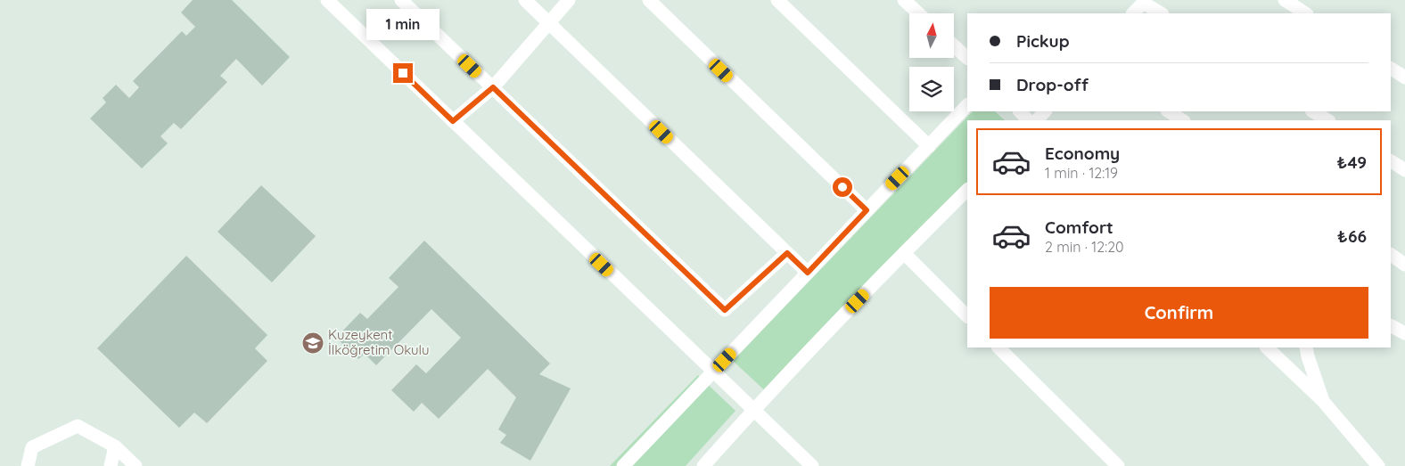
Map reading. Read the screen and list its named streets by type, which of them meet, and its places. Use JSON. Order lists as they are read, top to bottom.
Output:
{
  "places": {
    "school or university": ["Kuzeykent İlköğretim Okulu"]
  },
  "north": "top",
  "page": {
    "bubble": "1 min",
    "banner": ["Pickup", "Drop-off"],
    "list": [
      {
        "name": "Economy",
        "note": "1 min · 12:19",
        "value": "₺49"
      },
      {
        "name": "Comfort",
        "note": "2 min · 12:20",
        "value": "₺66"
      }
    ],
    "buttons": "Confirm"
  }
}
